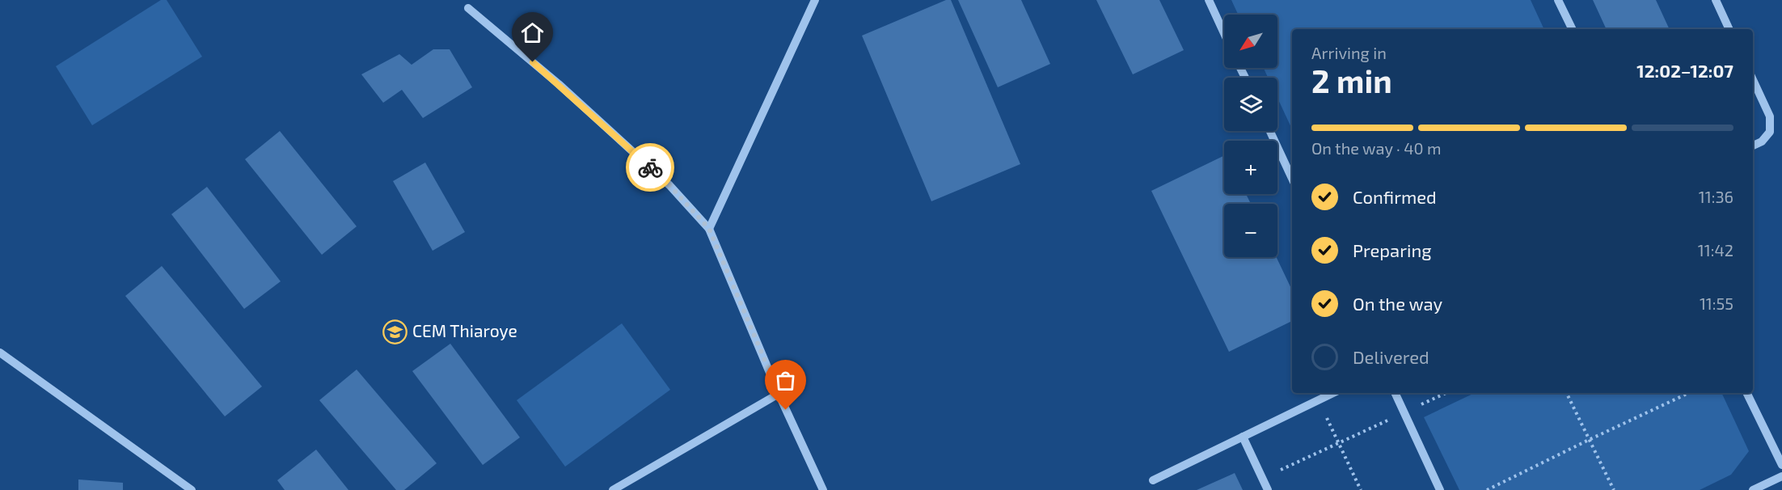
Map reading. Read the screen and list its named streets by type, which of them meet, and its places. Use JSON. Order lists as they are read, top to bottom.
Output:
{
  "places": {
    "school or university": ["CEM Thiaroye"]
  },
  "north": "bottom left",
  "page": {
    "map_buttons": ["+", "−"],
    "heading": ["2 min", "Arriving in", "12:02–12:07"],
    "bar": "On the way · 40 m",
    "list": [
      ["Confirmed", "11:36"],
      ["Preparing", "11:42"],
      ["On the way", "11:55"],
      "Delivered"
    ]
  }
}
